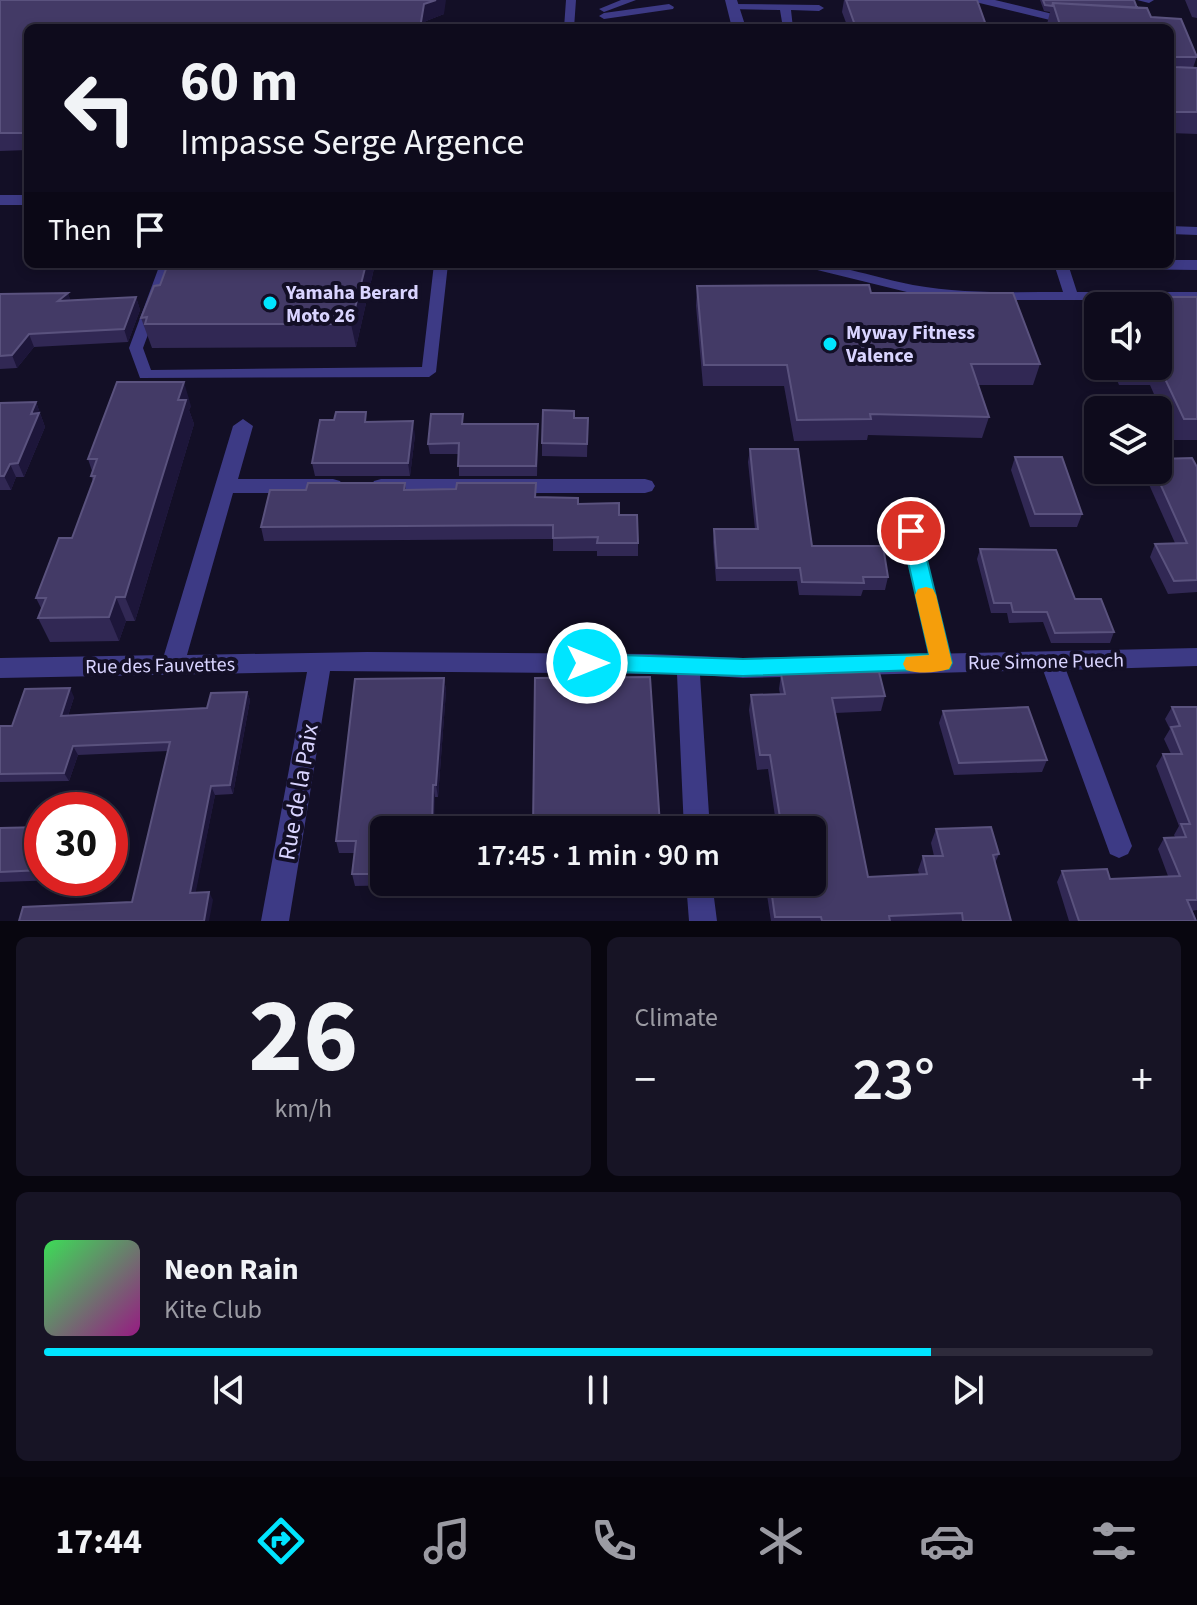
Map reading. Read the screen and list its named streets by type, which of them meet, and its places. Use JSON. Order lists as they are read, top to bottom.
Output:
{
  "streets": {
    "street": ["Rue Simone Puech", "Rue des Fauvettes", "Rue de la Paix"]
  },
  "crossings": [
    ["Rue Simone Puech", "Rue des Fauvettes"],
    ["Rue Simone Puech", "Rue de la Paix"],
    ["Rue des Fauvettes", "Rue de la Paix"]
  ],
  "places": ["Yamaha Berard Moto 26", "Myway Fitness Valence"],
  "page": {
    "turn": ["60 m", "Impasse Serge Argence"],
    "then": "Then",
    "limit": "30",
    "trip": "17:45 · 1 min · 90 m",
    "tile": [
      ["26", "km/h"],
      "Climate"
    ],
    "heat": ["−", "23°", "+"],
    "song": ["Neon Rain", "Kite Club"],
    "tabs": "17:44"
  }
}
